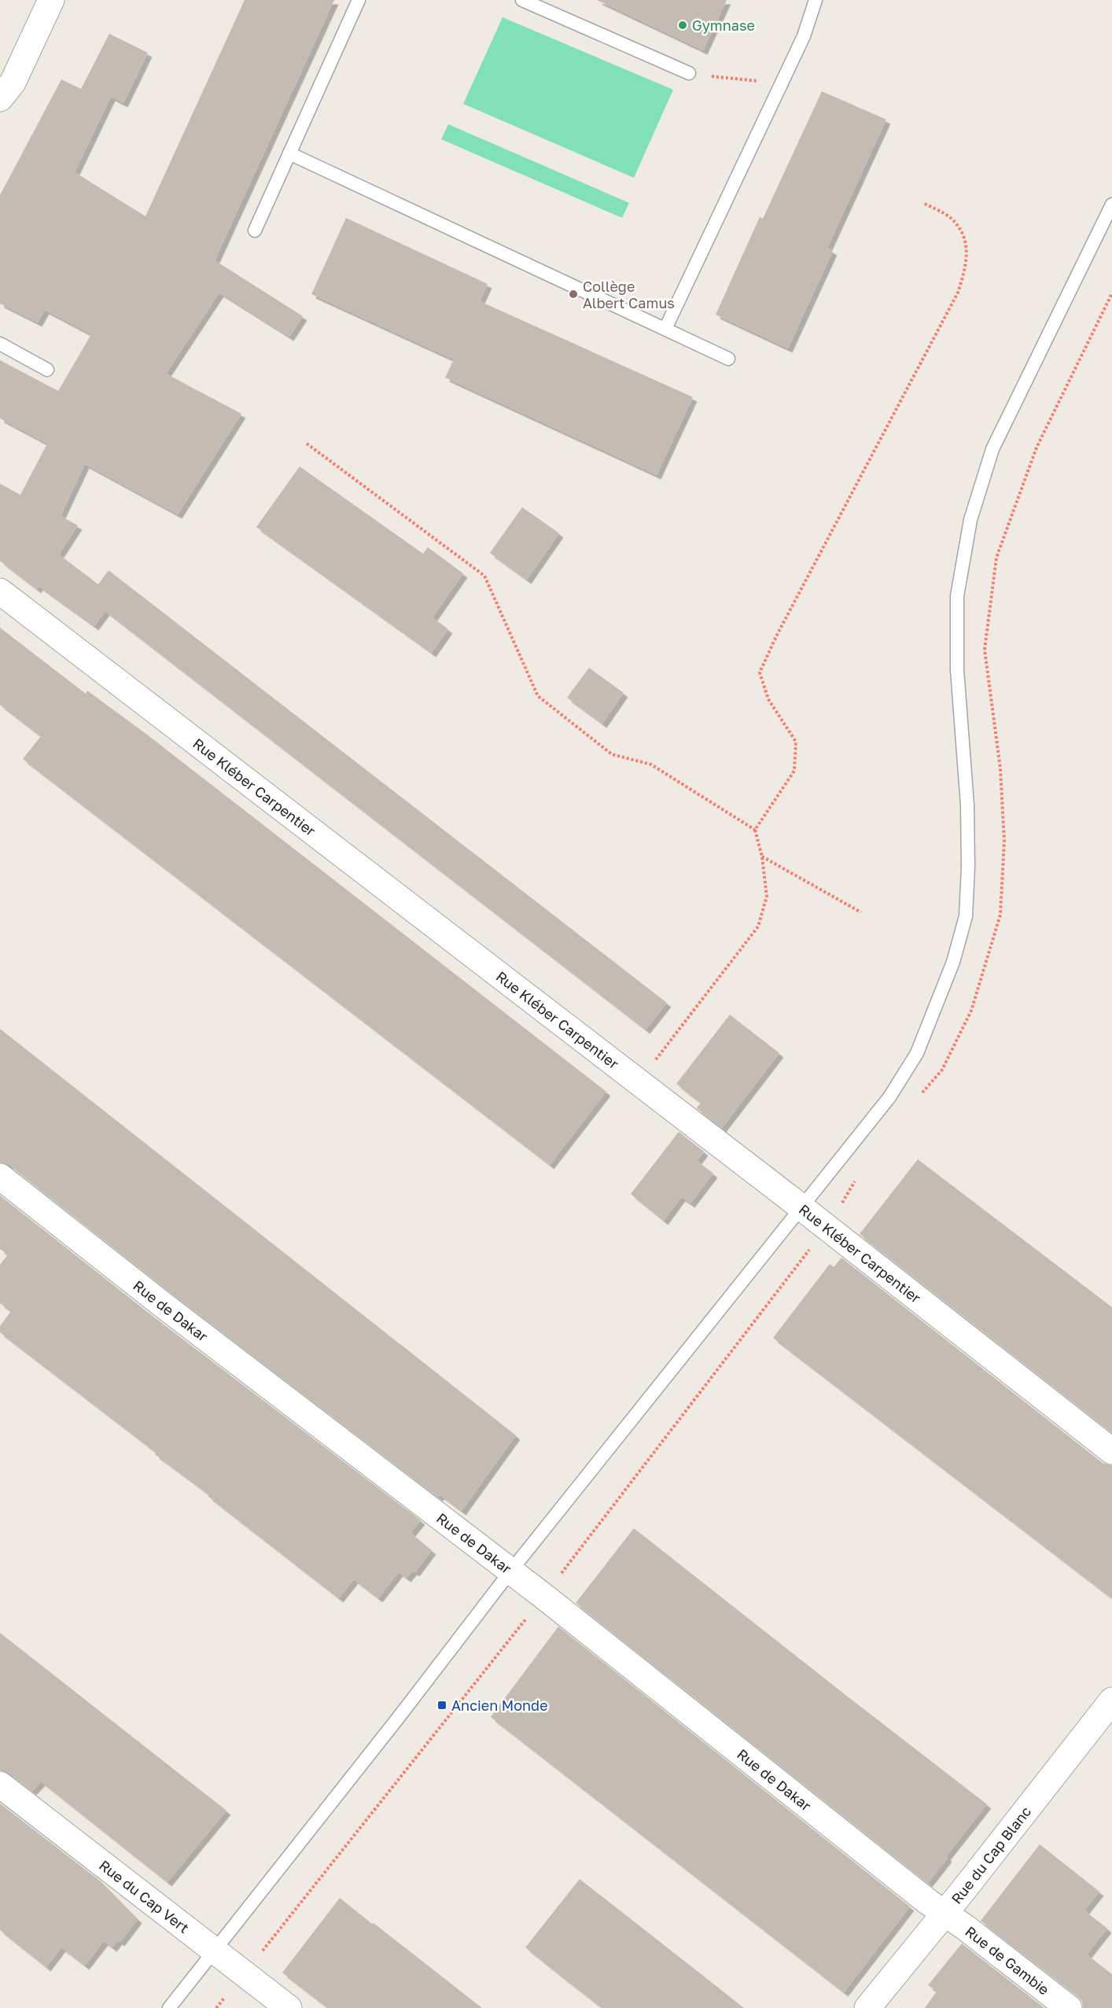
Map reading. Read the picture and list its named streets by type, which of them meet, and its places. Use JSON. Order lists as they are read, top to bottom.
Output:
{
  "streets": {
    "street": [
      "Rue Kléber Carpentier",
      "Rue de Dakar",
      "Rue du Cap Blanc",
      "Rue du Cap Vert",
      "Rue de Gambie"
    ]
  },
  "crossings": [
    ["Rue de Dakar", "Rue du Cap Blanc"],
    ["Rue de Dakar", "Rue de Gambie"],
    ["Rue du Cap Blanc", "Rue de Gambie"]
  ],
  "places": {
    "other": ["Gymnase", "Collège Albert Camus"],
    "transit": ["Ancien Monde"]
  }
}
